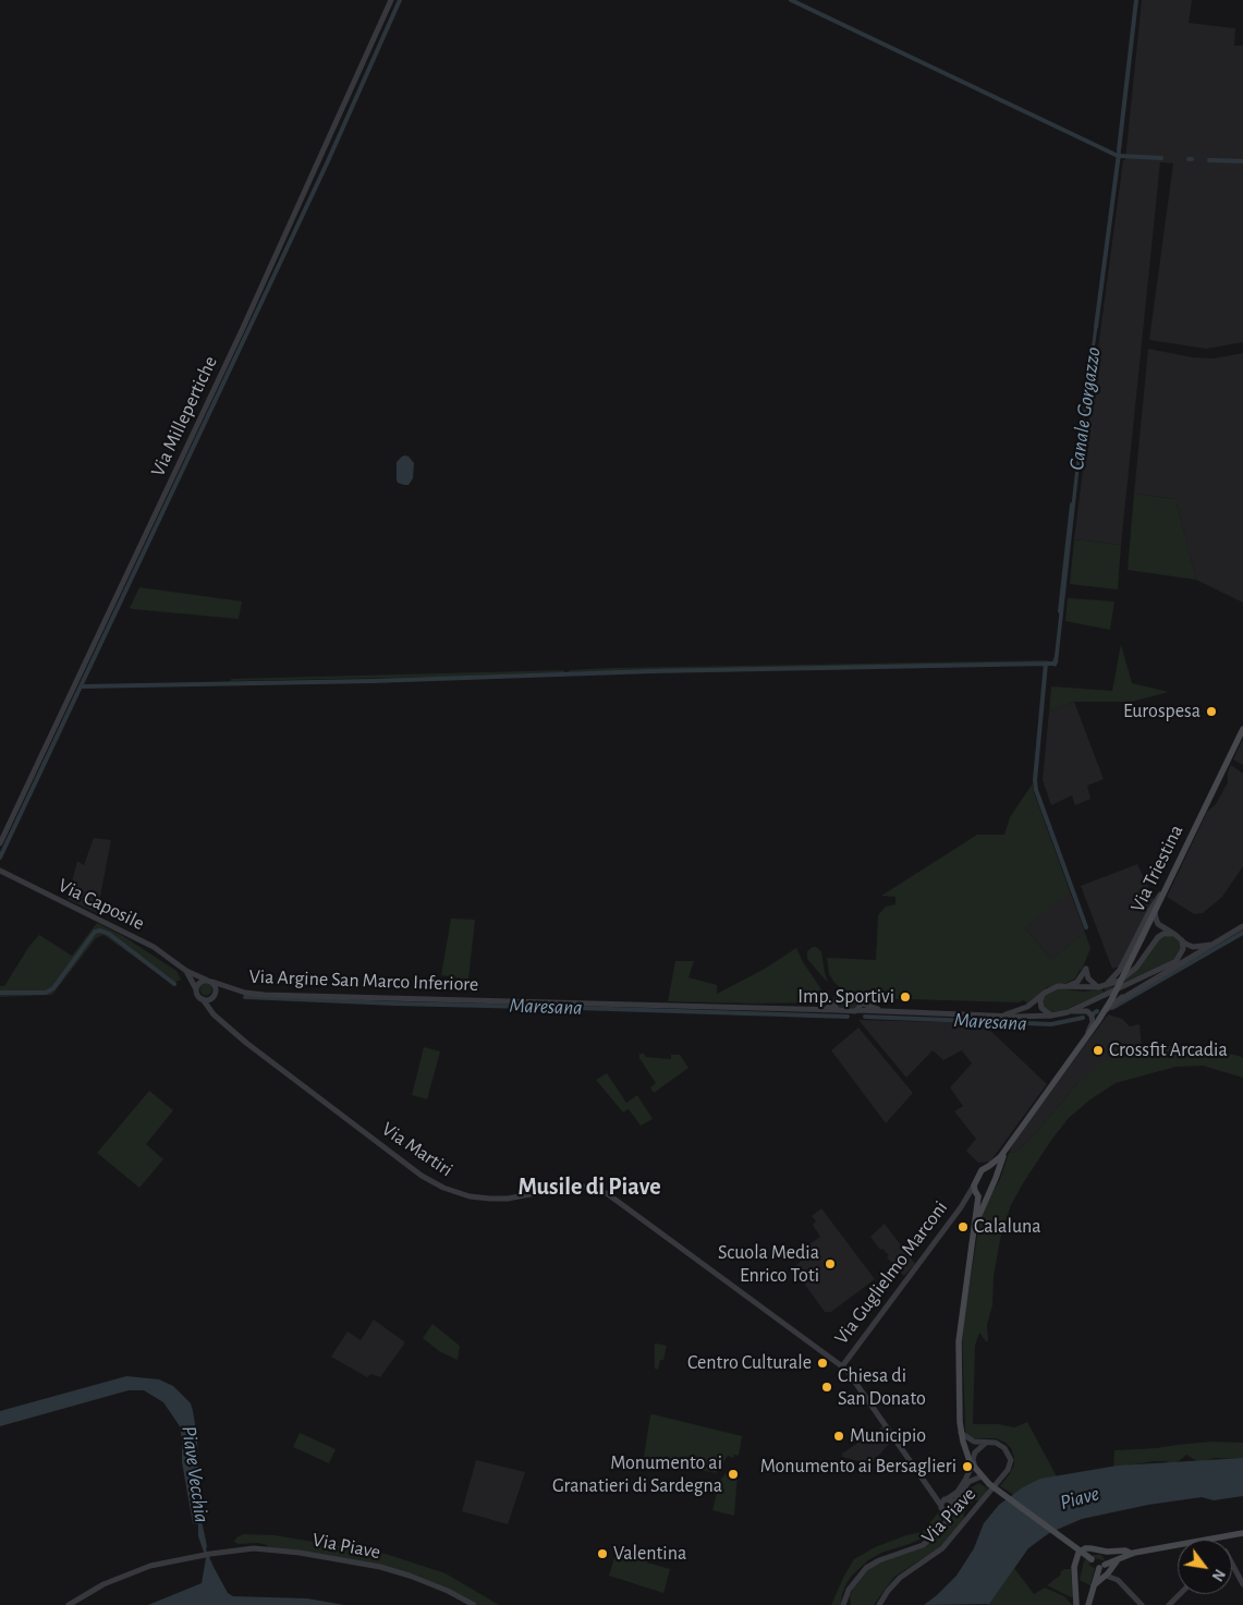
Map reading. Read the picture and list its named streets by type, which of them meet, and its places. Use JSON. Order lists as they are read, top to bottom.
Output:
{
  "streets": {
    "main road": ["Via Triestina"],
    "street": [
      "Via Millepertiche",
      "Via Caposile",
      "Via Argine San Marco Inferiore",
      "Via Martiri",
      "Via Guglielmo Marconi",
      "Via Piave"
    ]
  },
  "crossings": [
    ["Via Caposile", "Via Argine San Marco Inferiore"],
    ["Via Caposile", "Via Martiri"],
    ["Via Argine San Marco Inferiore", "Via Martiri"],
    ["Via Martiri", "Via Guglielmo Marconi"],
    ["Via Martiri", "Via Piave"]
  ],
  "districts": ["Musile di Piave"],
  "water": [
    "Canale Gorgazzo",
    "Maresana",
    "Piave Vecchia",
    "Piave"
  ],
  "places": [
    "Eurospesa",
    "Imp. Sportivi",
    "Crossfit Arcadia",
    "Calaluna",
    "Scuola Media Enrico Toti",
    "Centro Culturale",
    "Chiesa di San Donato",
    "Municipio",
    "Monumento ai Bersaglieri",
    "Monumento ai Granatieri di Sardegna",
    "Valentina"
  ],
  "north": "bottom right"
}
